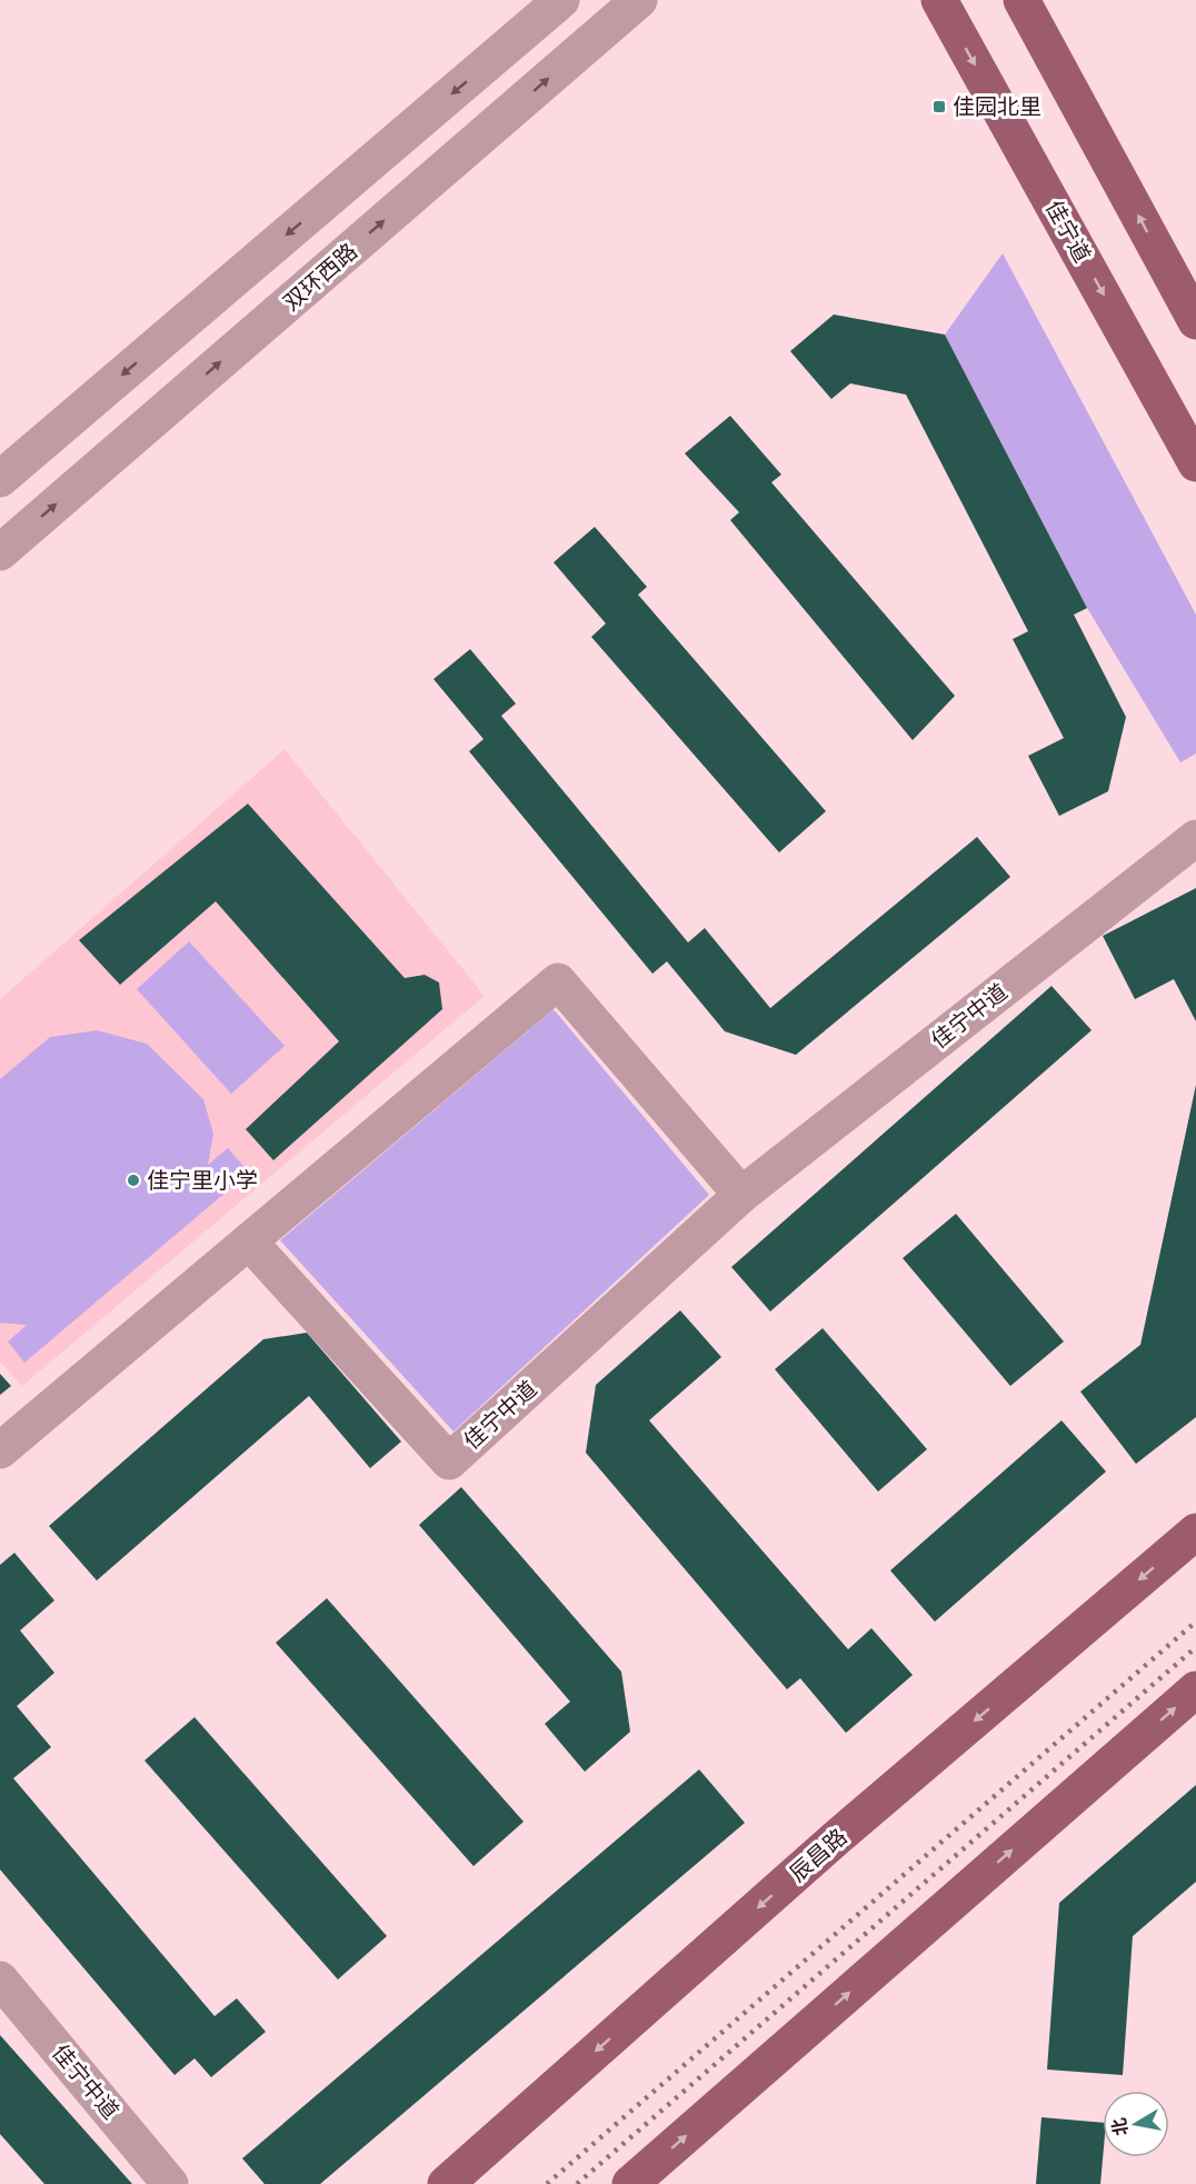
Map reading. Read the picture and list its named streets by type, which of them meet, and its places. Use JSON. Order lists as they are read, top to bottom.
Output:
{
  "streets": {
    "main road": ["佳宁道", "辰昌路"],
    "street": ["双环西路", "佳宁中道"]
  },
  "places": {
    "transit": ["佳园北里"],
    "other": ["佳宁里小学"]
  },
  "north": "left"
}
